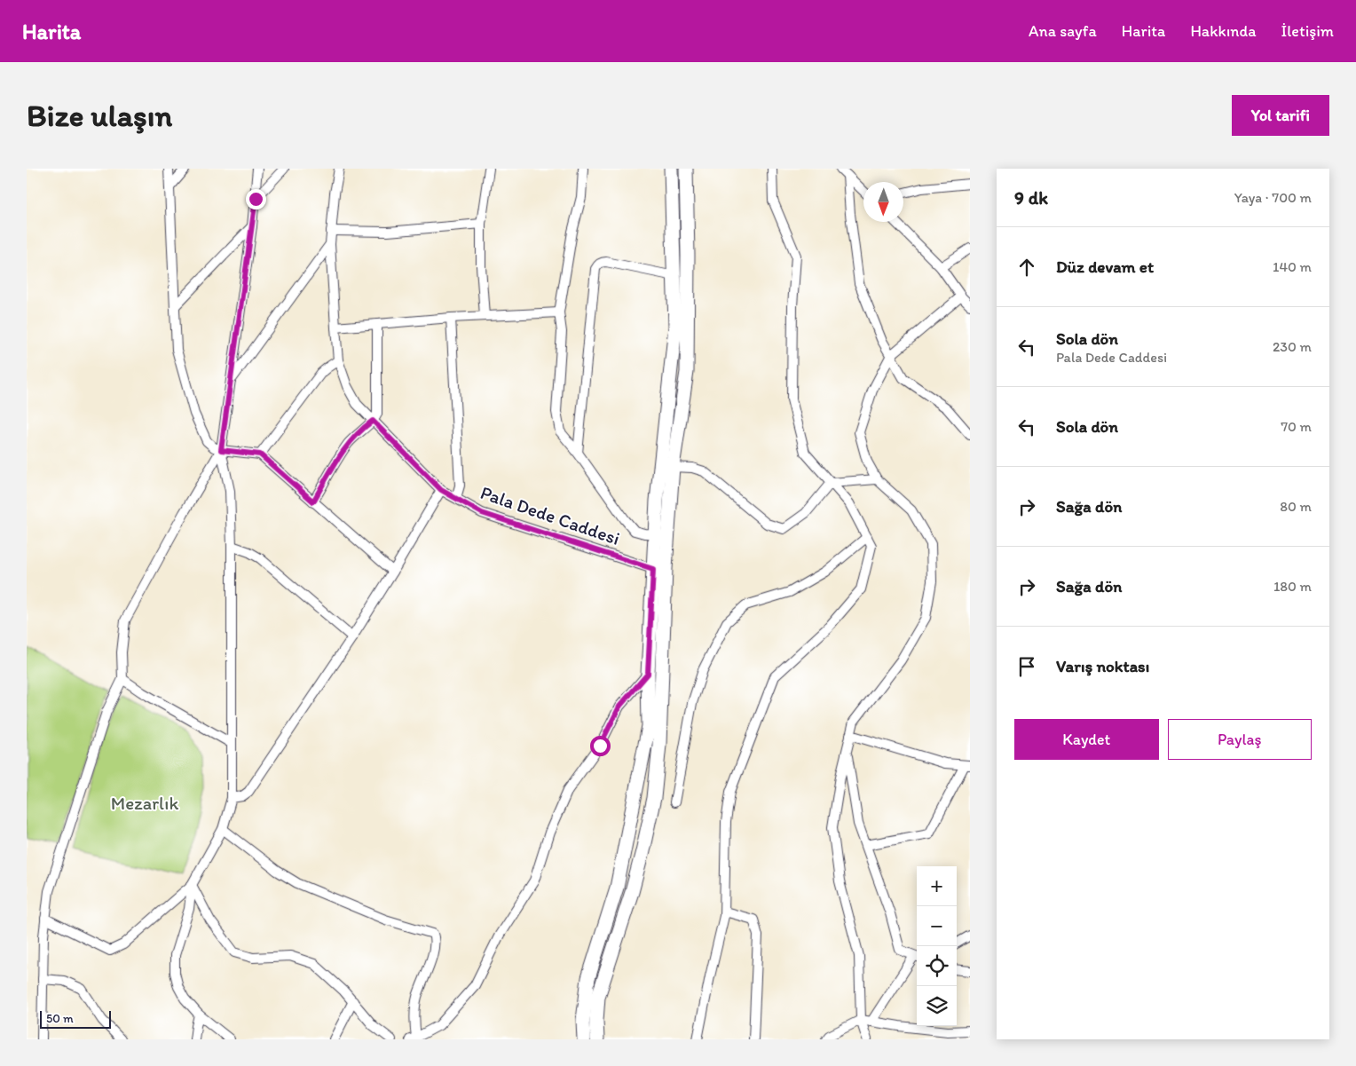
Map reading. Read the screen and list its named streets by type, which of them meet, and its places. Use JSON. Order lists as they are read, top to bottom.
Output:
{
  "streets": {
    "street": ["Pala Dede Caddesi"]
  },
  "parks": ["Mezarlık"],
  "scale_bar": "50 m",
  "north": "bottom",
  "page": {
    "header": "Harita",
    "nav": [
      "Ana sayfa",
      "Harita",
      "Hakkında",
      "İletişim"
    ],
    "buttons": [
      "Yol tarifi",
      ["Kaydet", "Paylaş"]
    ],
    "title": "Bize ulaşın",
    "heading": ["9 dk", "Yaya · 700 m"],
    "list": [
      ["Düz devam et", "140 m"],
      ["Sola dön", "Pala Dede Caddesi", "230 m"],
      ["Sola dön", "70 m"],
      ["Sağa dön", "80 m"],
      ["Sağa dön", "180 m"],
      "Varış noktası"
    ],
    "map_buttons": ["+", "−"],
    "scale": "50 m"
  }
}
